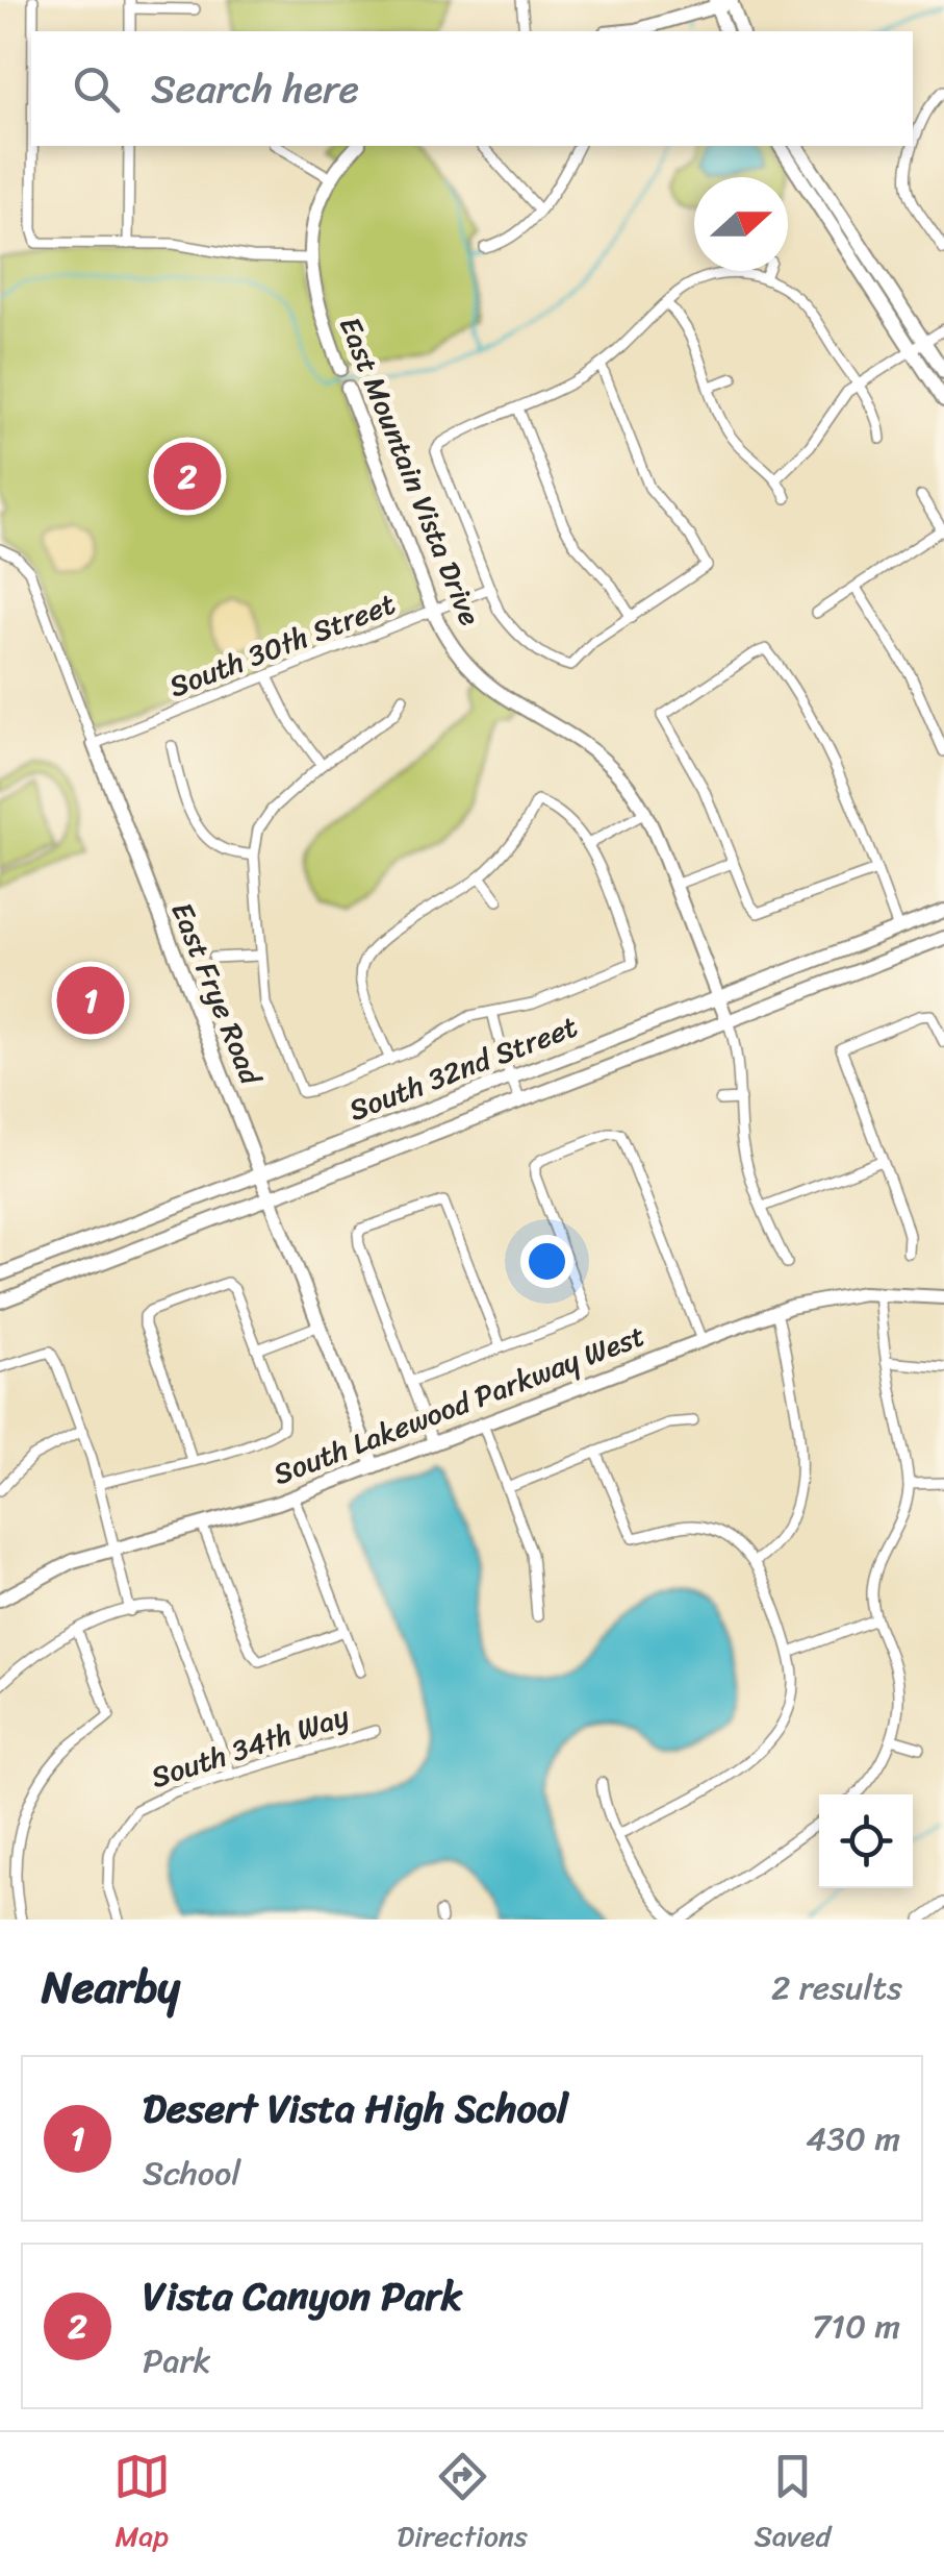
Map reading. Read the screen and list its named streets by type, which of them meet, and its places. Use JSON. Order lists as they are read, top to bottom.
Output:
{
  "streets": {
    "street": [
      "East Mountain Vista Drive",
      "South 30th Street",
      "East Frye Road",
      "South 32nd Street",
      "South Lakewood Parkway West",
      "South 34th Way"
    ]
  },
  "crossings": [
    ["East Mountain Vista Drive", "South 30th Street"],
    ["East Mountain Vista Drive", "South 32nd Street"],
    ["South 30th Street", "East Frye Road"],
    ["East Frye Road", "South 32nd Street"],
    ["East Frye Road", "South Lakewood Parkway West"]
  ],
  "north": "right",
  "page": {
    "search": "Search here",
    "pins": ["2", "1"],
    "heading": ["Nearby", "2 results"],
    "list": [
      {
        "mark": "1",
        "name": "Desert Vista High School",
        "note": "School",
        "value": "430 m"
      },
      {
        "mark": "2",
        "name": "Vista Canyon Park",
        "note": "Park",
        "value": "710 m"
      }
    ],
    "nav": ["Map", "Directions", "Saved"]
  }
}
